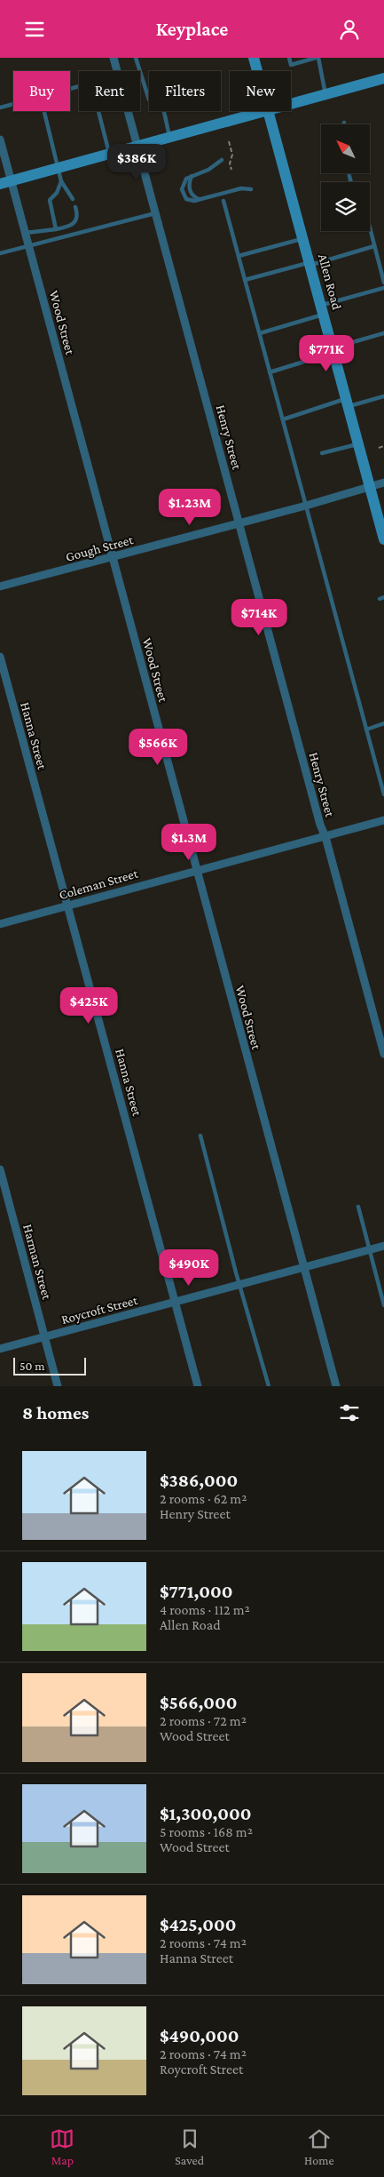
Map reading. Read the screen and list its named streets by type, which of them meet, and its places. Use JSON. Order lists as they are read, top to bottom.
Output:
{
  "streets": {
    "main road": ["Allen Road"],
    "street": [
      "Wood Street",
      "Henry Street",
      "Gough Street",
      "Hanna Street",
      "Coleman Street",
      "Harman Street",
      "Roycroft Street"
    ]
  },
  "crossings": [
    ["Allen Road", "Gough Street"],
    ["Wood Street", "Gough Street"],
    ["Wood Street", "Coleman Street"],
    ["Wood Street", "Roycroft Street"],
    ["Henry Street", "Gough Street"],
    ["Henry Street", "Coleman Street"],
    ["Hanna Street", "Coleman Street"],
    ["Hanna Street", "Roycroft Street"],
    ["Harman Street", "Roycroft Street"]
  ],
  "scale_bar": "50 m",
  "north": "top left",
  "page": {
    "header": "Keyplace",
    "chip": [
      "Buy",
      "Rent",
      "Filters",
      "New"
    ],
    "price": [
      "$386K",
      "$771K",
      "$1.23M",
      "$714K",
      "$566K",
      "$1.3M",
      "$425K",
      "$490K"
    ],
    "scale": "50 m",
    "heading": "8 homes",
    "list": [
      {
        "name": "$386,000",
        "note": "2 rooms · 62 m² · Henry Street"
      },
      {
        "name": "$771,000",
        "note": "4 rooms · 112 m² · Allen Road"
      },
      {
        "name": "$566,000",
        "note": "2 rooms · 72 m² · Wood Street"
      },
      {
        "name": "$1,300,000",
        "note": "5 rooms · 168 m² · Wood Street"
      },
      {
        "name": "$425,000",
        "note": "2 rooms · 74 m² · Hanna Street"
      },
      {
        "name": "$490,000",
        "note": "2 rooms · 74 m² · Roycroft Street"
      }
    ],
    "tabs": ["Map", "Saved", "Home"]
  }
}
